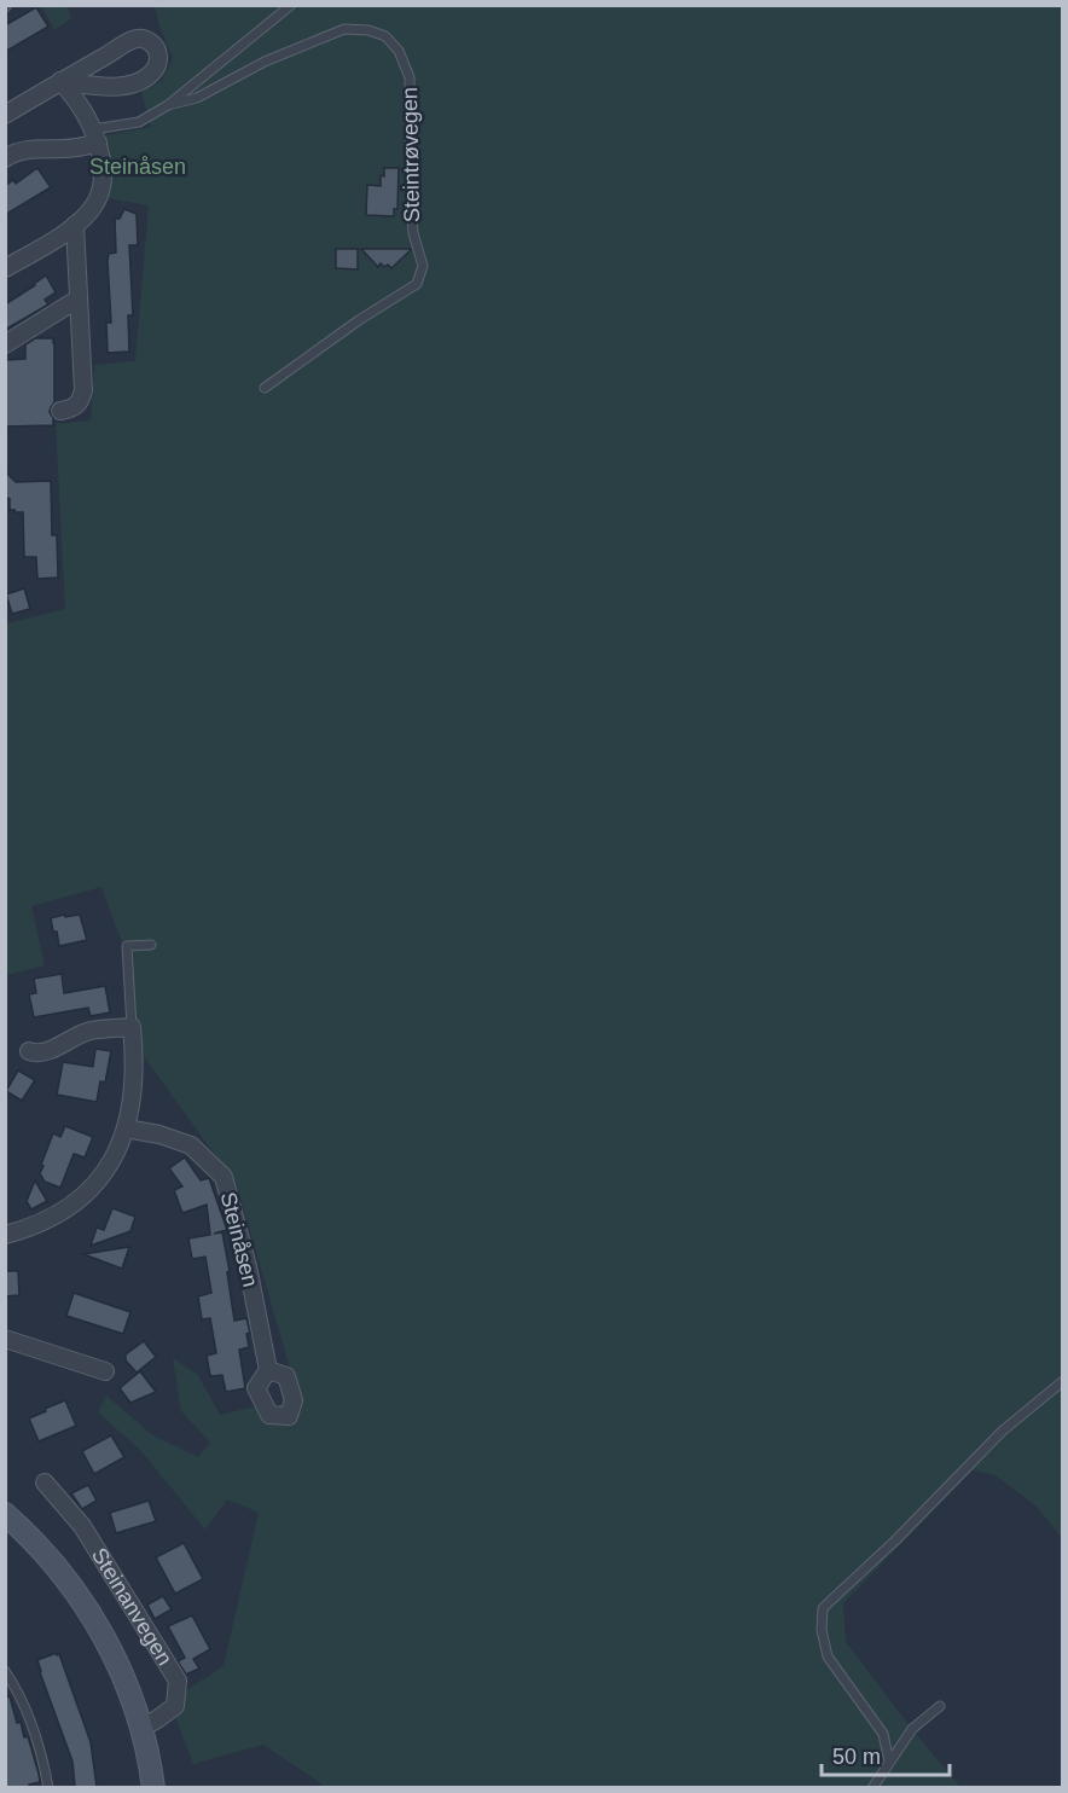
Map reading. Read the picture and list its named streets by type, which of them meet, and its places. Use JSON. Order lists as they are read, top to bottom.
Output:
{
  "streets": {
    "main road": ["Steinanvegen"],
    "street": ["Steinåsen"],
    "lane": ["Steintrøvegen"]
  },
  "parks": ["Steinåsen"],
  "scale_bar": "50 m"
}
